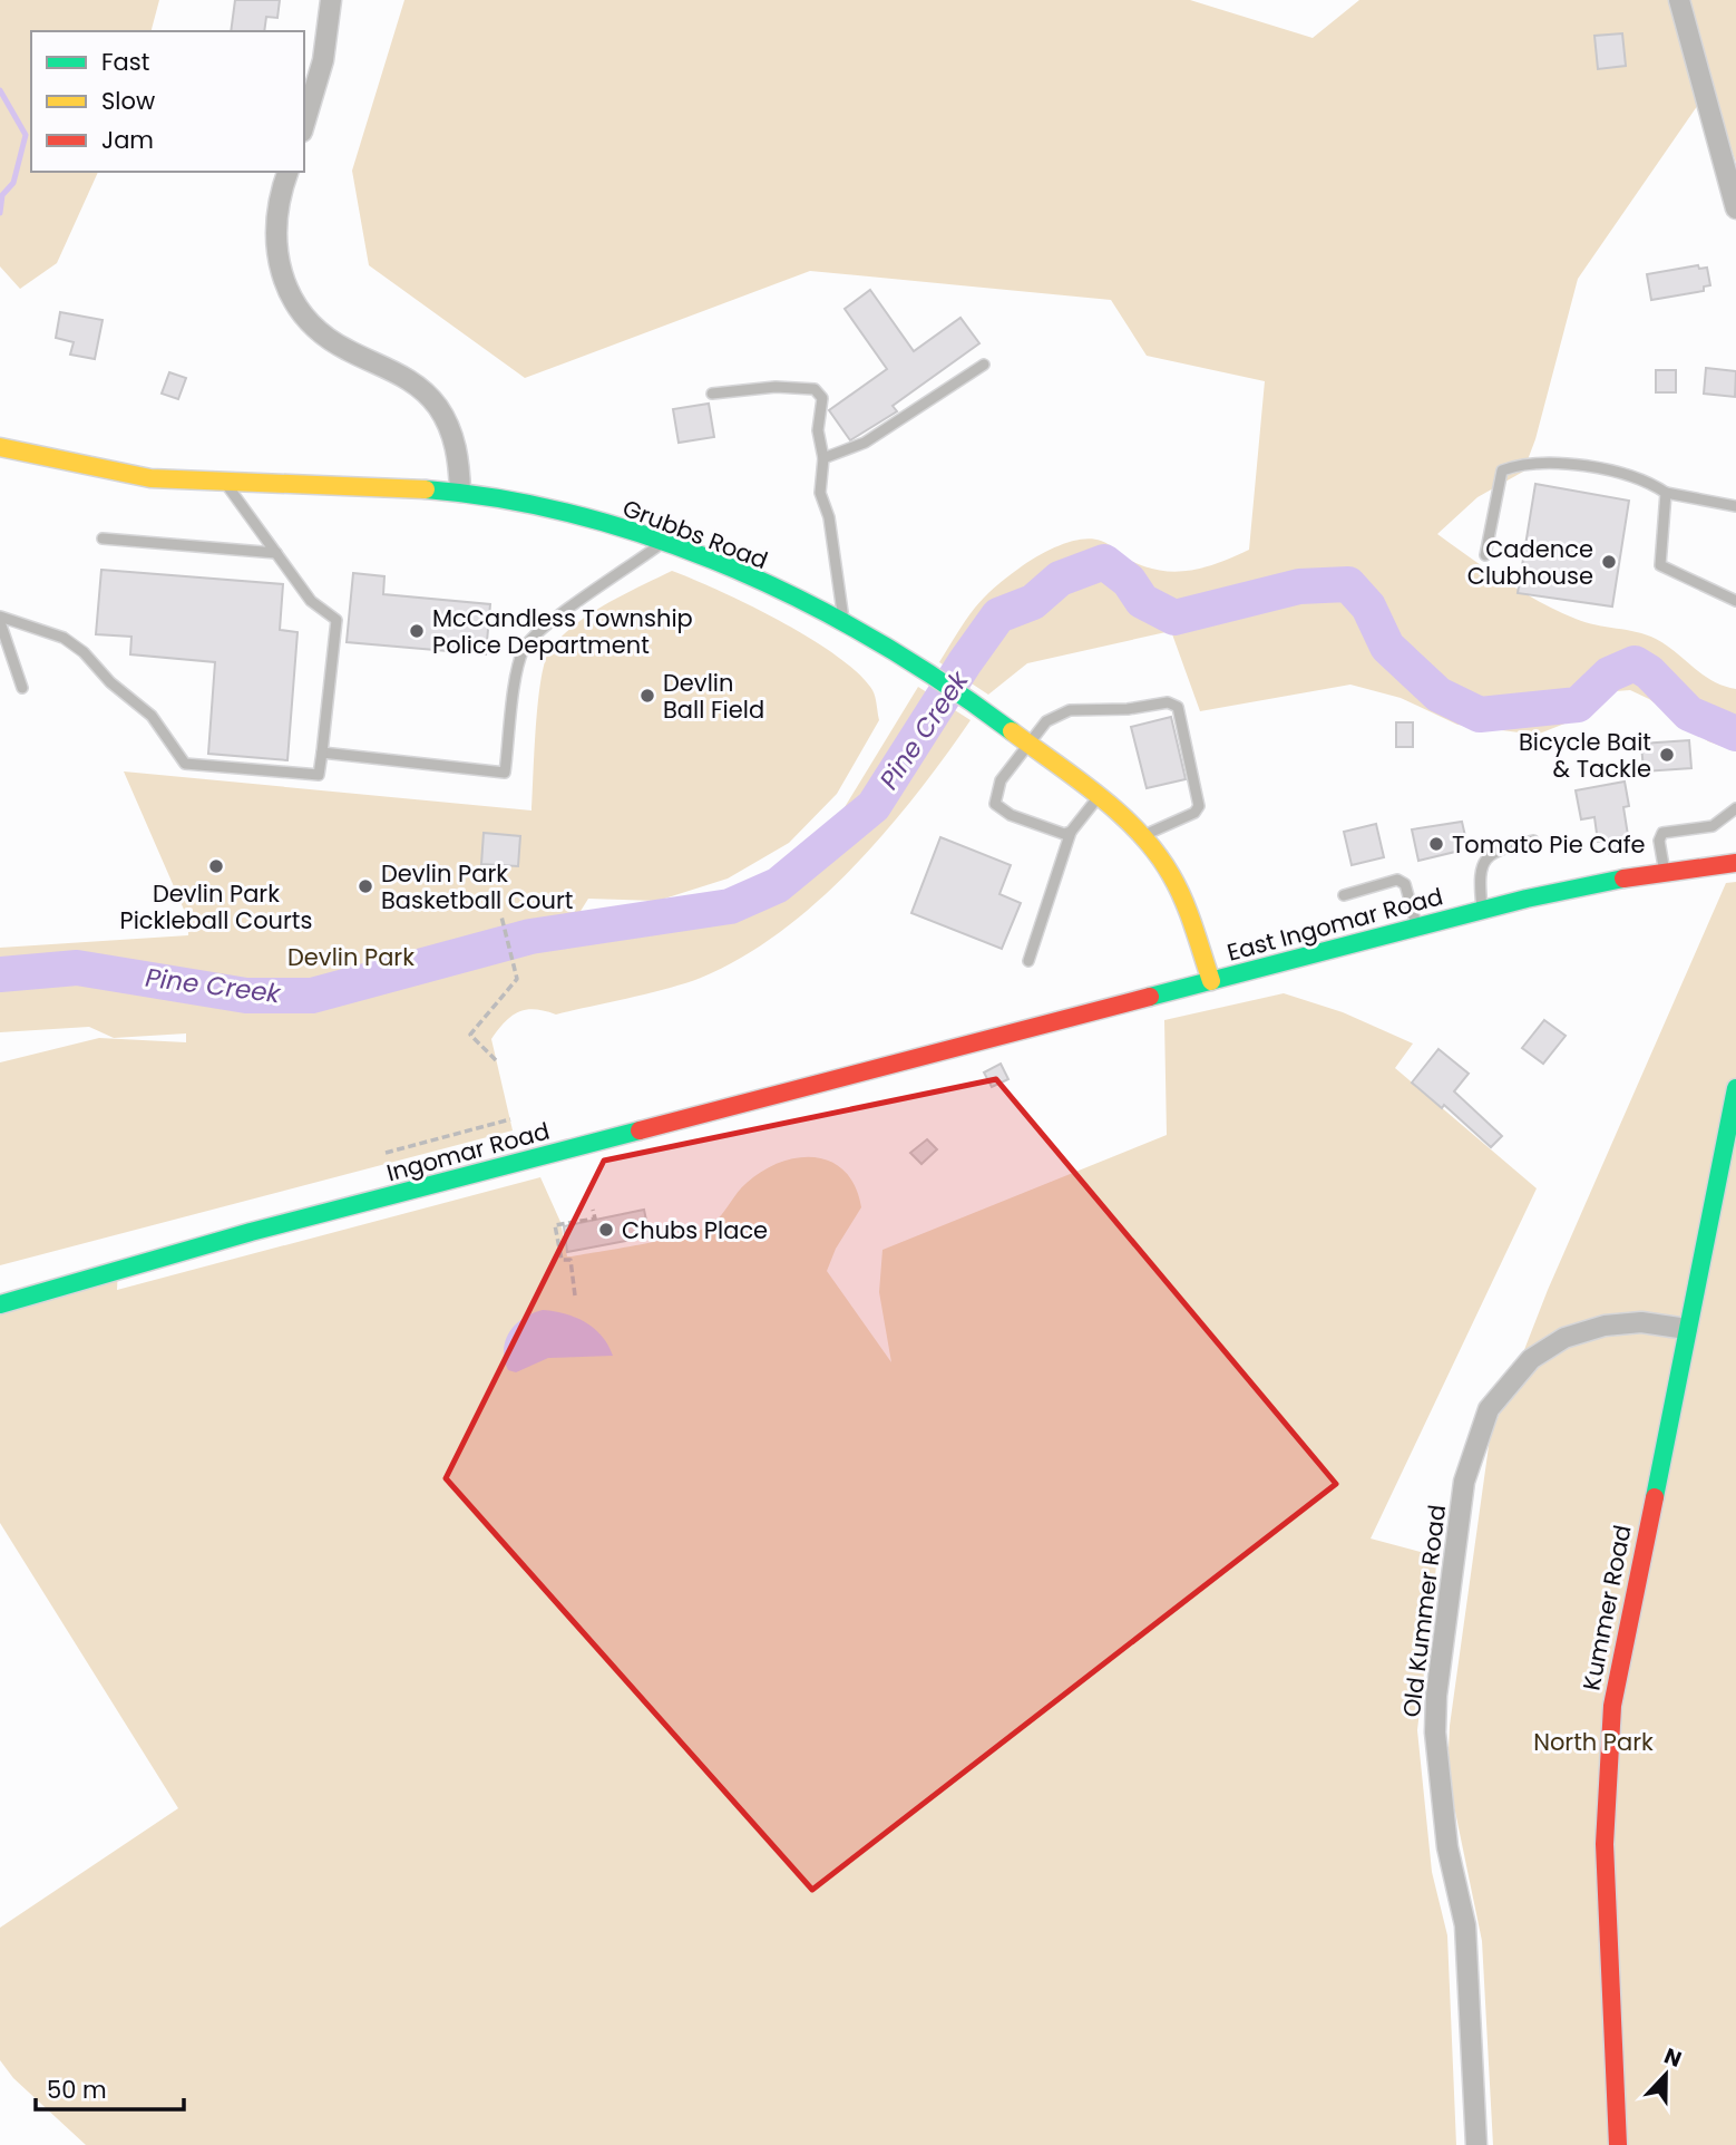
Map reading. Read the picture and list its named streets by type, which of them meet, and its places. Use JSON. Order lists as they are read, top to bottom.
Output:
{
  "streets": {
    "street": [
      "Grubbs Road",
      "East Ingomar Road",
      "Ingomar Road",
      "Kummer Road",
      "Old Kummer Road"
    ]
  },
  "crossings": [
    ["Grubbs Road", "East Ingomar Road"],
    ["East Ingomar Road", "Ingomar Road"],
    ["Kummer Road", "Old Kummer Road"]
  ],
  "water": ["Pine Creek"],
  "parks": ["Devlin Park", "North Park"],
  "places": [
    "Cadence Clubhouse",
    "McCandless Township Police Department",
    "Devlin Ball Field",
    "Bicycle Bait & Tackle",
    "Tomato Pie Cafe",
    "Devlin Park Pickleball Courts",
    "Devlin Park Basketball Court",
    "Chubs Place"
  ],
  "legend": ["Fast", "Slow", "Jam"],
  "scale_bar": "50 m",
  "north": "top"
}
